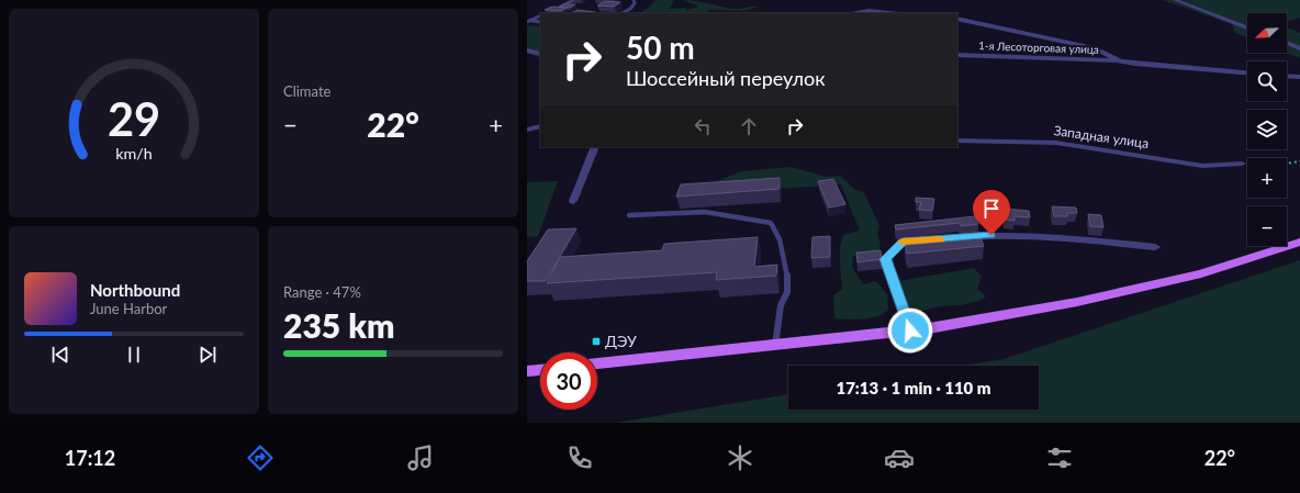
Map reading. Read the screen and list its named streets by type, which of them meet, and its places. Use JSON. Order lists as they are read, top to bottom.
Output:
{
  "streets": {
    "street": ["1-я Лесоторговая улица", "Западная улица"]
  },
  "places": {
    "transit": ["ДЭУ"]
  },
  "north": "bottom left",
  "page": {
    "tile": [
      "Climate",
      ["Range · 47%", "235 km"]
    ],
    "map_buttons": ["+", "−"],
    "turn": ["50 m", "Шоссейный переулок"],
    "heat": ["−", "22°", "+"],
    "song": ["Northbound", "June Harbor"],
    "limit": "30",
    "trip": "17:13 · 1 min · 110 m",
    "tabs": ["17:12", "22°"],
    "gauge": ["29", "km/h"]
  }
}
